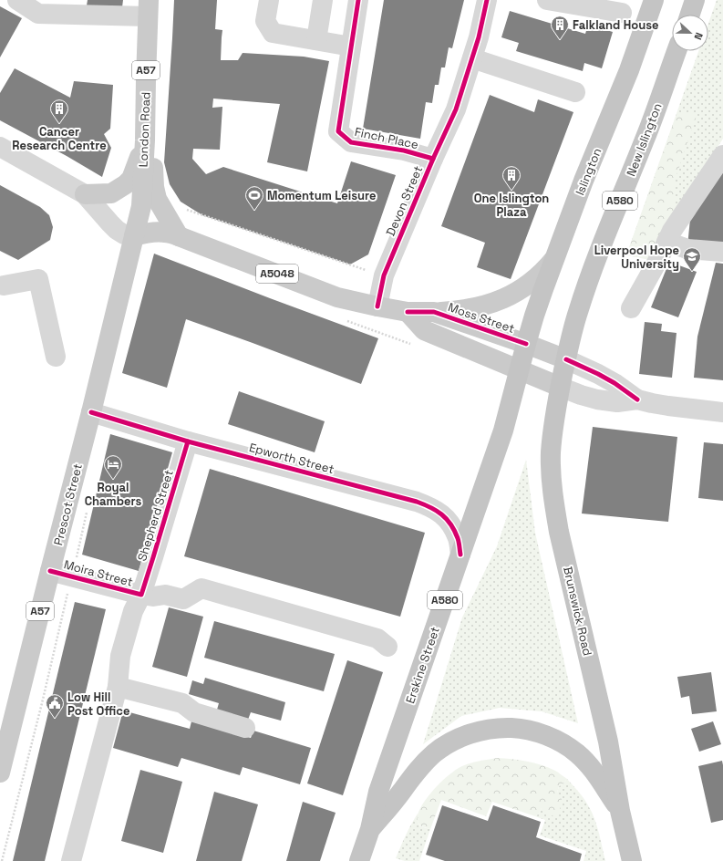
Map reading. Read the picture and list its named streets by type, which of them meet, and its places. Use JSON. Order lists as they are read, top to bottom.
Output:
{
  "streets": {
    "highway": [
      "New Islington",
      "Islington",
      "A580",
      "Brunswick Road",
      "Erskine Street"
    ],
    "main road": [
      "A57",
      "London Road",
      "A5048",
      "Moss Street",
      "Prescot Street"
    ],
    "street": [
      "Finch Place",
      "Devon Street",
      "Epworth Street",
      "Shepherd Street",
      "Moira Street"
    ]
  },
  "crossings": [
    ["London Road", "Moss Street"],
    ["London Road", "Prescot Street"],
    ["Finch Place", "Devon Street"],
    ["New Islington", "Moss Street"],
    ["New Islington", "Brunswick Road"],
    ["Islington", "Moss Street"],
    ["Islington", "Erskine Street"],
    ["Devon Street", "Moss Street"],
    ["A580", "Brunswick Road"],
    ["A580", "Erskine Street"],
    ["Moss Street", "Prescot Street"],
    ["Moss Street", "Brunswick Road"],
    ["Moss Street", "Erskine Street"],
    ["Epworth Street", "Prescot Street"],
    ["Epworth Street", "Shepherd Street"],
    ["Epworth Street", "Erskine Street"],
    ["Prescot Street", "Moira Street"],
    ["Shepherd Street", "Moira Street"]
  ],
  "places": {
    "building": ["Falkland House", "Cancer Research Centre", "One Islington Plaza"],
    "sports": ["Momentum Leisure"],
    "school or university": ["Liverpool Hope University"],
    "hotel": ["Royal Chambers"],
    "public building": ["Low Hill Post Office"]
  },
  "north": "right"
}
